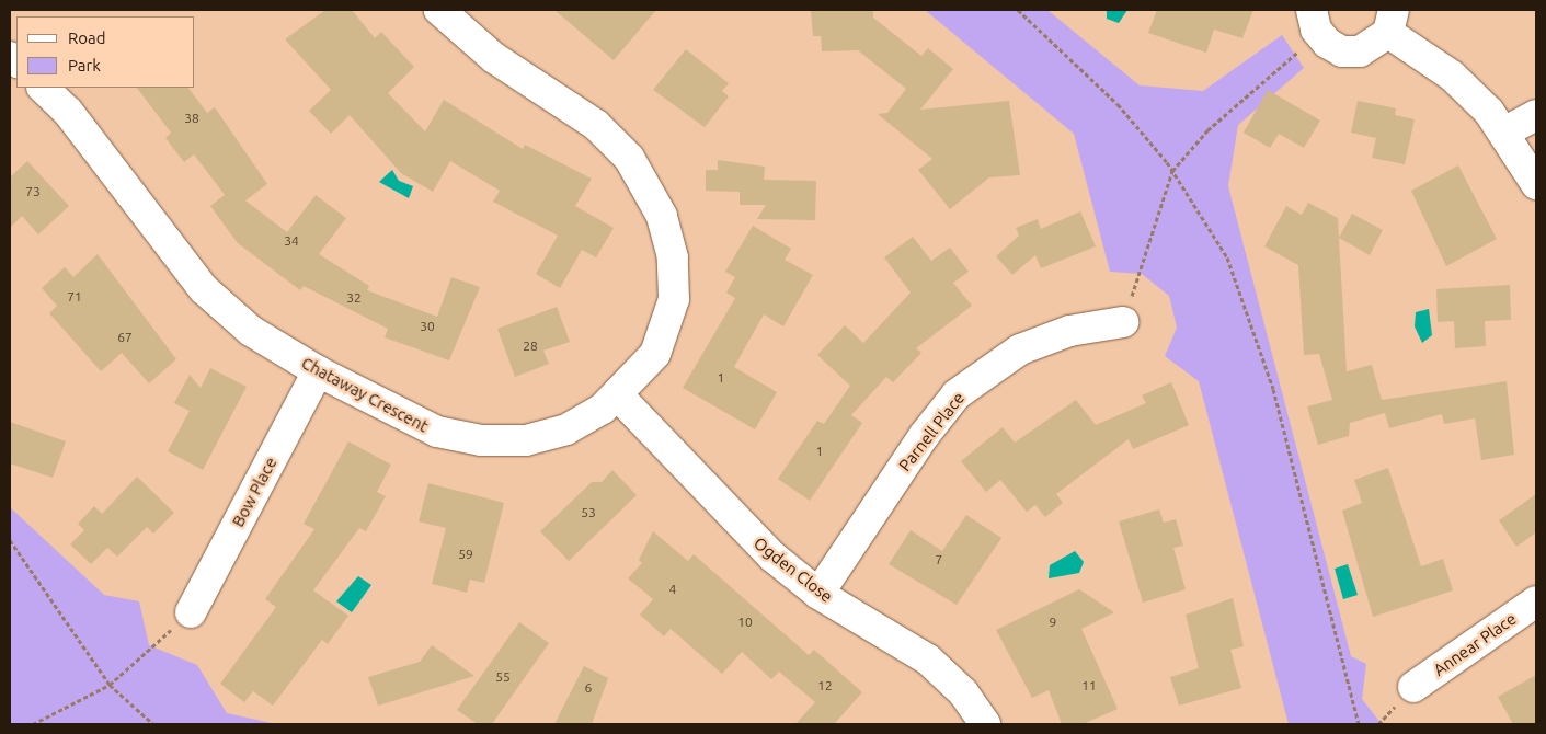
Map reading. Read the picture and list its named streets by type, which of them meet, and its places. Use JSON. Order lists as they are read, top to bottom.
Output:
{
  "streets": {
    "street": [
      "Chataway Crescent",
      "Parnell Place",
      "Bow Place",
      "Ogden Close",
      "Annear Place"
    ]
  },
  "crossings": [
    ["Chataway Crescent", "Bow Place"],
    ["Chataway Crescent", "Ogden Close"],
    ["Parnell Place", "Ogden Close"]
  ],
  "house_numbers": [
    "38",
    "73",
    "34",
    "71",
    "32",
    "30",
    "67",
    "28",
    "1",
    "1",
    "53",
    "59",
    "7",
    "4",
    "10",
    "9",
    "55",
    "12",
    "11",
    "6"
  ],
  "legend": ["Road", "Park"]
}
